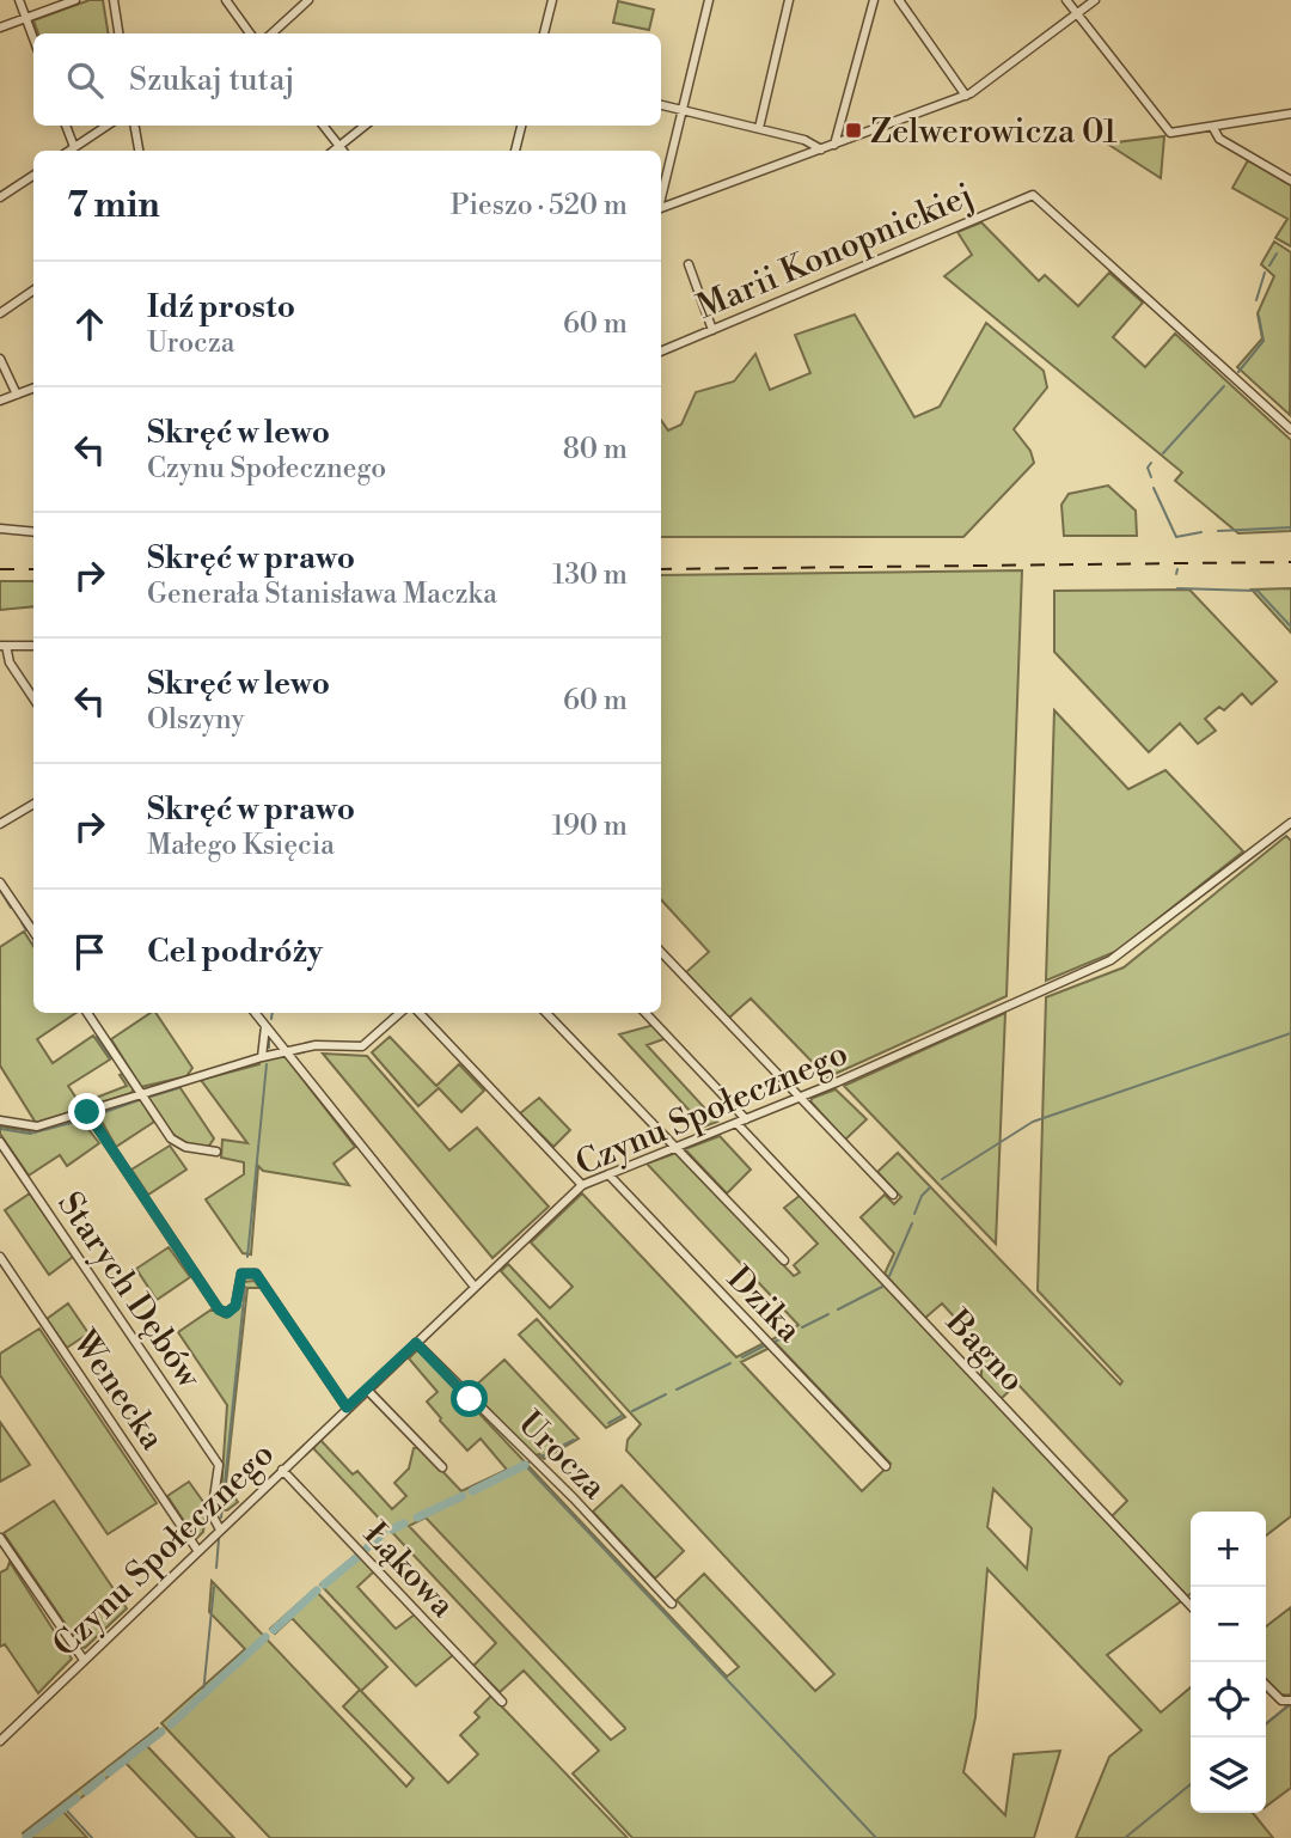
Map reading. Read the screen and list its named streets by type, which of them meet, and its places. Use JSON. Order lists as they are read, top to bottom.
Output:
{
  "streets": {
    "street": [
      "Marii Konopnickiej",
      "Czynu Społecznego",
      "Starych Dębów",
      "Dzika",
      "Bagno",
      "Wenecka",
      "Urocza",
      "Łąkowa"
    ]
  },
  "crossings": [
    ["Czynu Społecznego", "Starych Dębów"],
    ["Czynu Społecznego", "Dzika"],
    ["Czynu Społecznego", "Bagno"],
    ["Czynu Społecznego", "Wenecka"],
    ["Czynu Społecznego", "Urocza"],
    ["Czynu Społecznego", "Łąkowa"]
  ],
  "places": {
    "transit": ["Zelwerowicza 01"]
  },
  "page": {
    "search": "Szukaj tutaj",
    "heading": ["7 min", "Pieszo · 520 m"],
    "list": [
      ["Idź prosto", "Urocza", "60 m"],
      ["Skręć w lewo", "Czynu Społecznego", "80 m"],
      ["Skręć w prawo", "Generała Stanisława Maczka", "130 m"],
      ["Skręć w lewo", "Olszyny", "60 m"],
      ["Skręć w prawo", "Małego Księcia", "190 m"],
      "Cel podróży"
    ],
    "map_buttons": ["+", "−"]
  }
}
